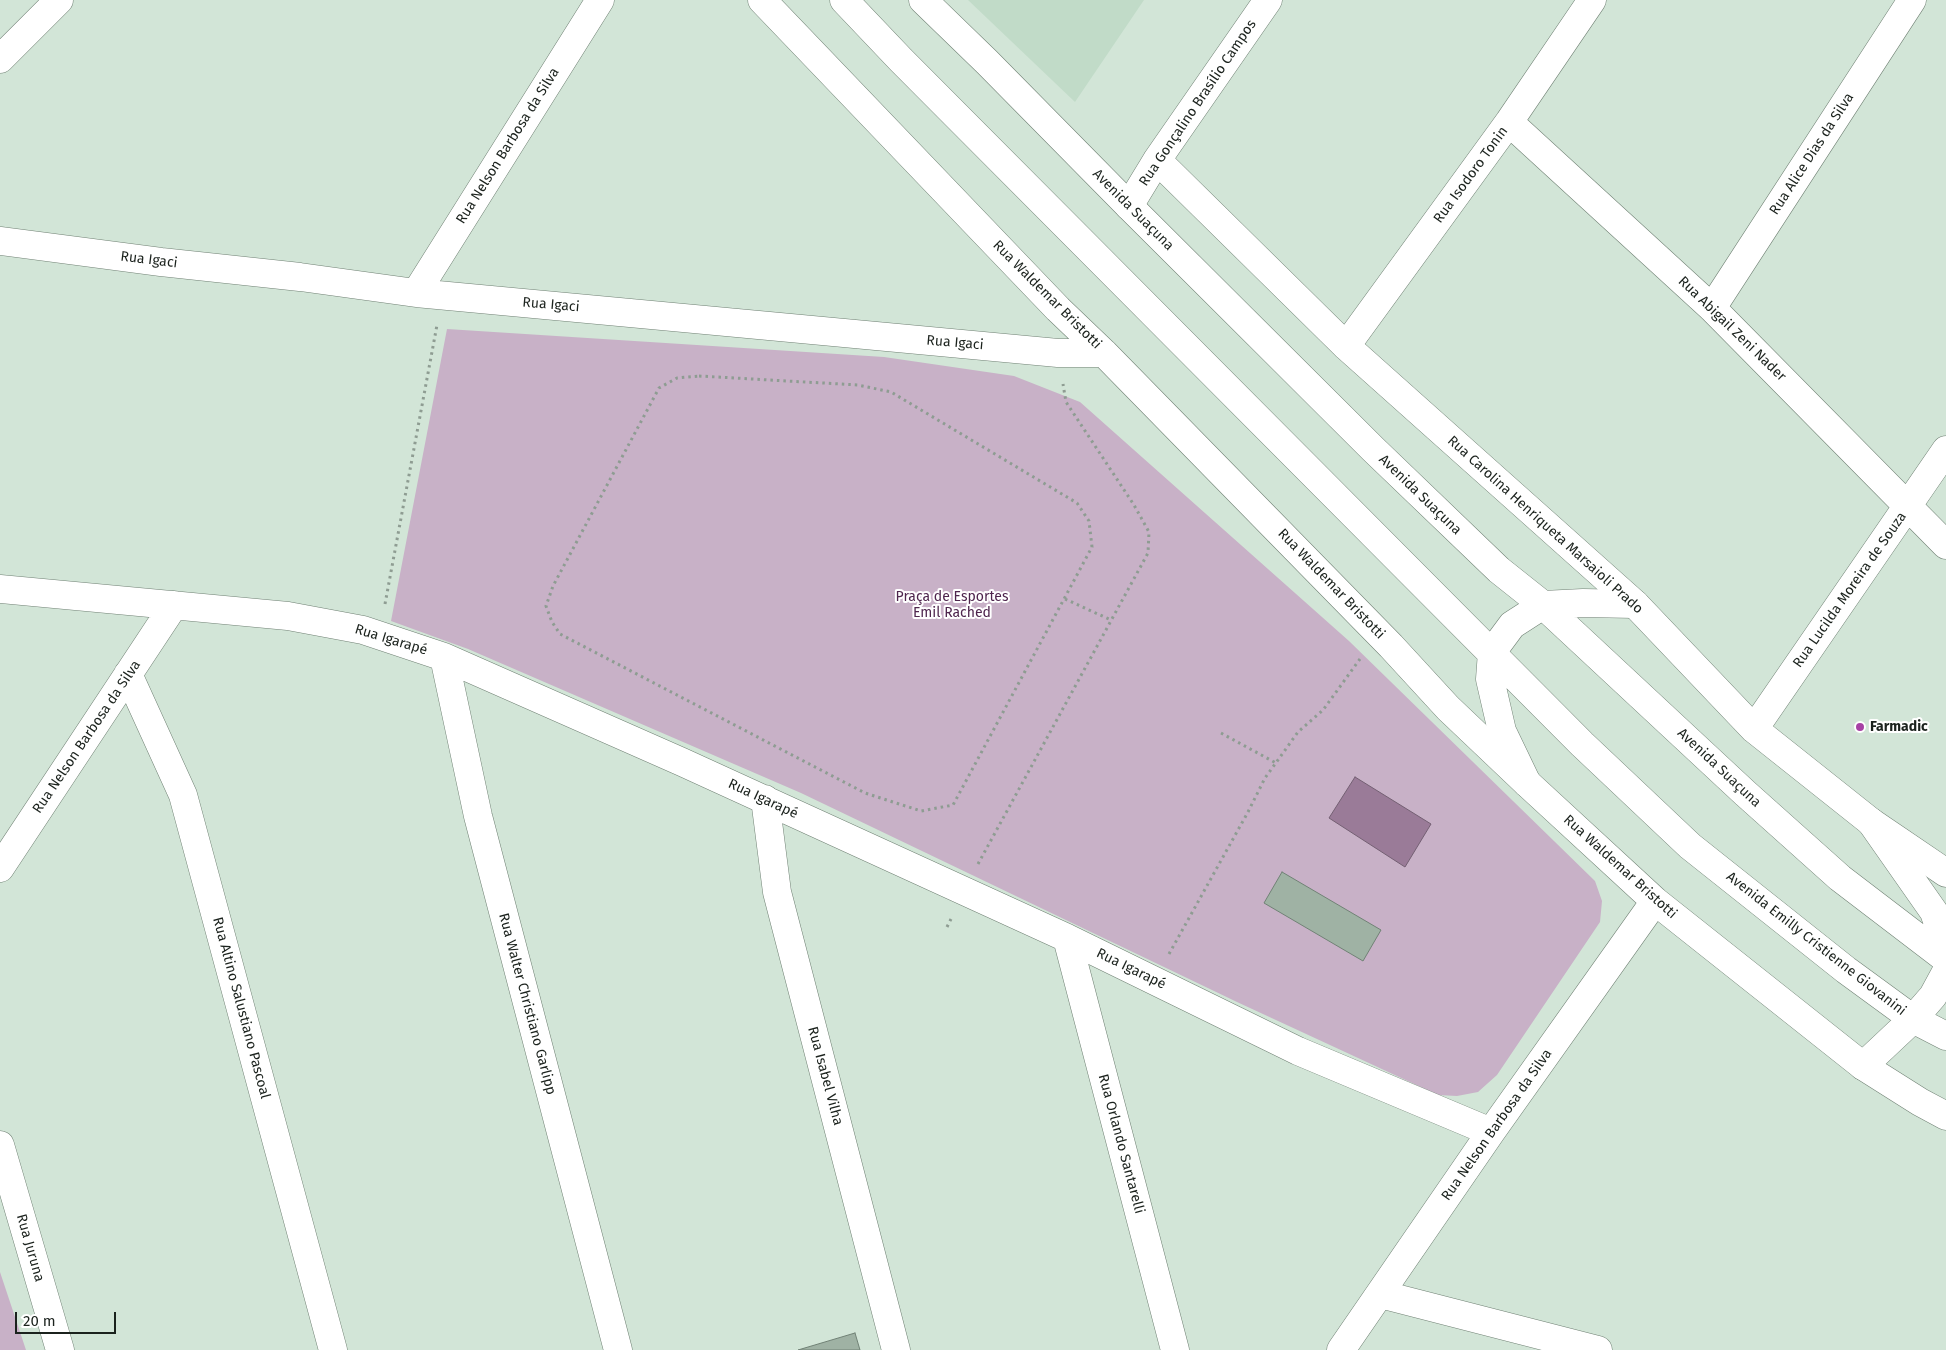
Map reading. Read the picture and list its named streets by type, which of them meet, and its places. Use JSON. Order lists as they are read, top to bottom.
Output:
{
  "streets": {
    "street": [
      "Rua Gonçalino Brasílio Campos",
      "Rua Nelson Barbosa da Silva",
      "Rua Alice Dias da Silva",
      "Rua Isodoro Tonin",
      "Avenida Suaçuna",
      "Rua Igaci",
      "Rua Waldemar Bristotti",
      "Rua Abigail Zeni Nader",
      "Rua Carolina Henriqueta Marsaioli Prado",
      "Rua Lucilda Moreira de Souza",
      "Rua Igarapé",
      "Avenida Emilly Cristienne Giovanini",
      "Rua Walter Christiano Garlipp",
      "Rua Altino Salustiano Pascoal",
      "Rua Isabel Vilha",
      "Rua Orlando Santarelli",
      "Rua Juruna"
    ]
  },
  "crossings": [
    ["Rua Gonçalino Brasílio Campos", "Avenida Suaçuna"],
    ["Rua Gonçalino Brasílio Campos", "Rua Carolina Henriqueta Marsaioli Prado"],
    ["Rua Nelson Barbosa da Silva", "Rua Igaci"],
    ["Rua Nelson Barbosa da Silva", "Rua Waldemar Bristotti"],
    ["Rua Nelson Barbosa da Silva", "Rua Igarapé"],
    ["Rua Nelson Barbosa da Silva", "Rua Altino Salustiano Pascoal"],
    ["Rua Alice Dias da Silva", "Rua Abigail Zeni Nader"],
    ["Rua Isodoro Tonin", "Rua Abigail Zeni Nader"],
    ["Rua Isodoro Tonin", "Rua Carolina Henriqueta Marsaioli Prado"],
    ["Rua Igaci", "Rua Waldemar Bristotti"],
    ["Rua Abigail Zeni Nader", "Rua Lucilda Moreira de Souza"],
    ["Rua Carolina Henriqueta Marsaioli Prado", "Rua Lucilda Moreira de Souza"],
    ["Rua Igarapé", "Rua Walter Christiano Garlipp"],
    ["Rua Igarapé", "Rua Isabel Vilha"],
    ["Rua Igarapé", "Rua Orlando Santarelli"]
  ],
  "parks": ["Praça de Esportes Emil Rached"],
  "places": ["Farmadic"],
  "scale_bar": "20 m"
}
